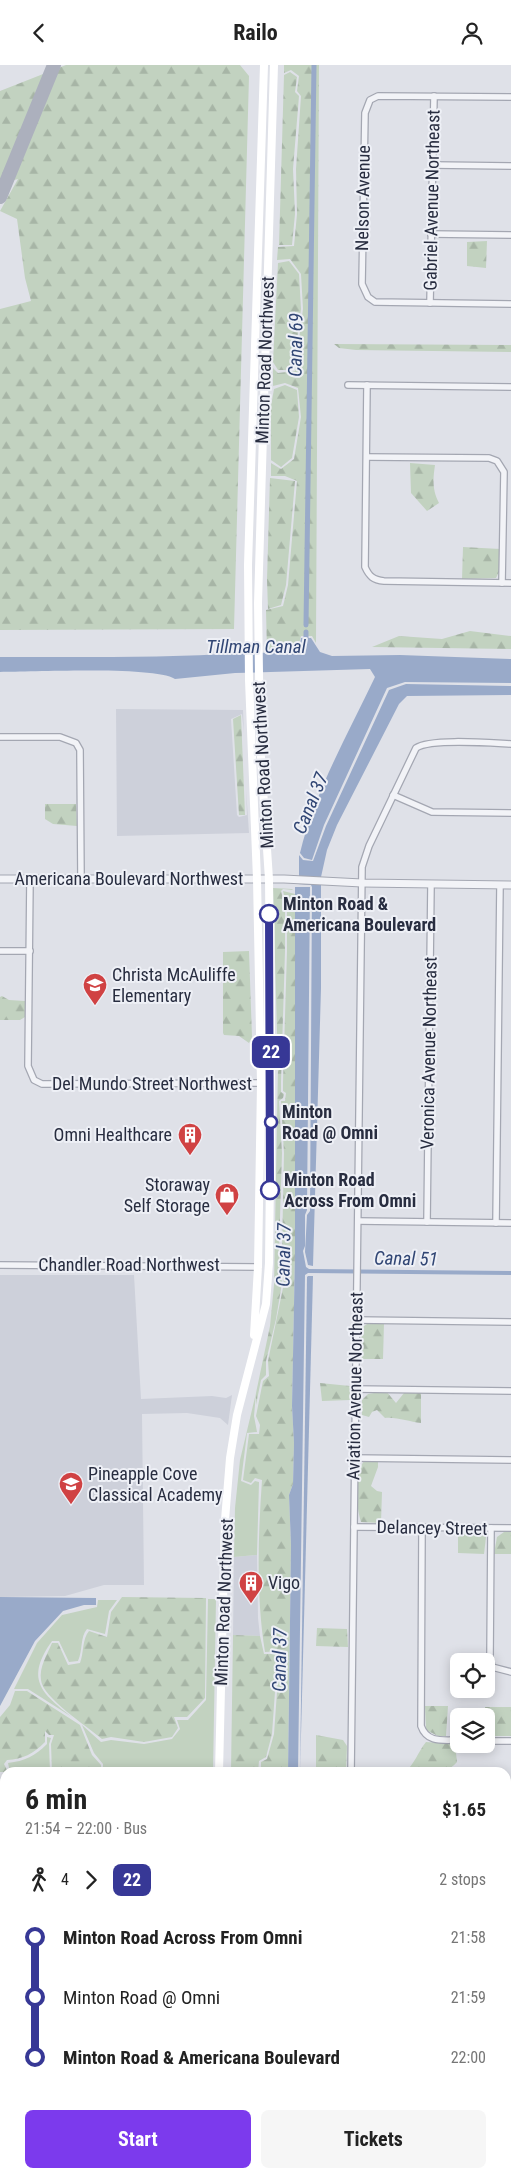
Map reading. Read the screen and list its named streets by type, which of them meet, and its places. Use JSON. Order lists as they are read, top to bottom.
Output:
{
  "streets": {
    "main road": ["Minton Road Northwest"],
    "street": [
      "Nelson Avenue",
      "Gabriel Avenue Northeast",
      "Americana Boulevard Northwest",
      "Veronica Avenue Northeast",
      "Del Mundo Street Northwest",
      "Chandler Road Northwest",
      "Aviation Avenue Northeast",
      "Delancey Street"
    ]
  },
  "crossings": [
    ["Nelson Avenue", "Gabriel Avenue Northeast"],
    ["Minton Road Northwest", "Americana Boulevard Northwest"],
    ["Minton Road Northwest", "Del Mundo Street Northwest"],
    ["Minton Road Northwest", "Chandler Road Northwest"],
    ["Americana Boulevard Northwest", "Veronica Avenue Northeast"],
    ["Americana Boulevard Northwest", "Aviation Avenue Northeast"],
    ["Aviation Avenue Northeast", "Delancey Street"]
  ],
  "water": [
    "Canal 69",
    "Tillman Canal",
    "Canal 37",
    "Canal 51"
  ],
  "places": {
    "other": ["Minton Road & Americana Boulevard", "Minton Road @ Omni", "Minton Road Across From Omni"],
    "school or university": ["Christa McAuliffe Elementary", "Pineapple Cove Classical Academy"],
    "building": ["Omni Healthcare", "Vigo"],
    "shop": ["Storaway Self Storage"]
  },
  "lines": ["bus line 22"],
  "page": {
    "header": "Railo",
    "on_map": "22",
    "heading": ["6 min", "21:54 – 22:00 · Bus", "$1.65"],
    "legs": ["4", "22", "2 stops"],
    "list": [
      {
        "name": "Minton Road Across From Omni",
        "value": "21:58"
      },
      {
        "name": "Minton Road @ Omni",
        "value": "21:59"
      },
      {
        "name": "Minton Road & Americana Boulevard",
        "value": "22:00"
      }
    ],
    "buttons": ["Start", "Tickets"]
  }
}
